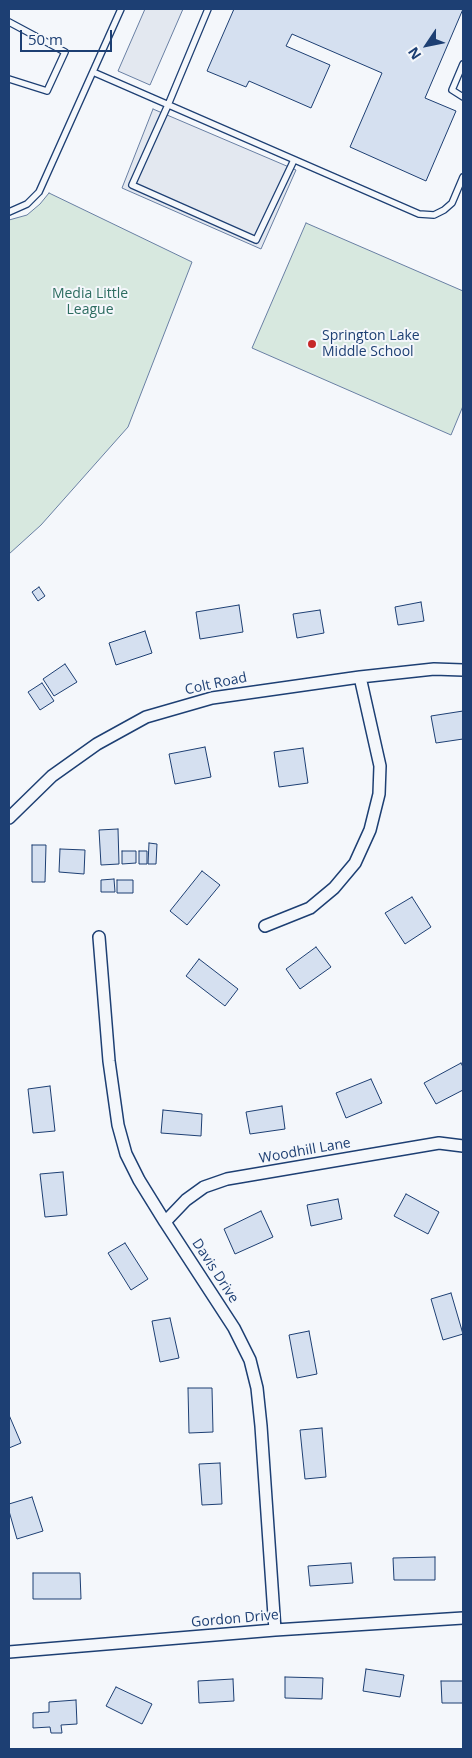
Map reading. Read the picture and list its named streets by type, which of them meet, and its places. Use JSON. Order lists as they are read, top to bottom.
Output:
{
  "streets": {
    "street": [
      "Colt Road",
      "Woodhill Lane",
      "Davis Drive",
      "Gordon Drive"
    ]
  },
  "crossings": [
    ["Woodhill Lane", "Davis Drive"],
    ["Davis Drive", "Gordon Drive"]
  ],
  "parks": ["Media Little League"],
  "places": ["Springton Lake Middle School"],
  "scale_bar": "50 m",
  "north": "bottom left"
}
